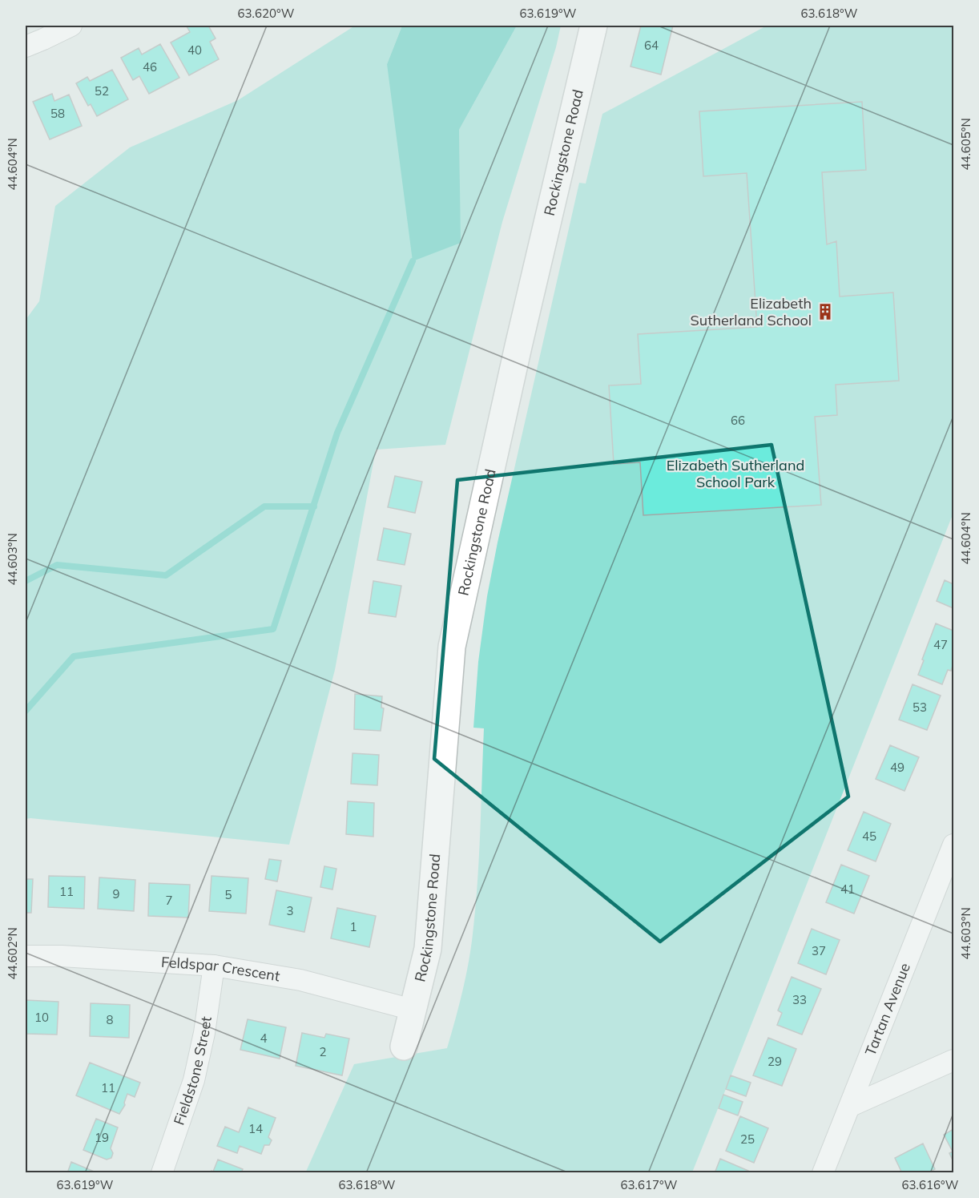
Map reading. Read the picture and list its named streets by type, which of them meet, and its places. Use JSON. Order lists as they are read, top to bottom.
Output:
{
  "streets": {
    "street": [
      "Rockingstone Road",
      "Feldspar Crescent",
      "Tartan Avenue",
      "Fieldstone Street"
    ]
  },
  "crossings": [
    ["Rockingstone Road", "Feldspar Crescent"],
    ["Feldspar Crescent", "Fieldstone Street"]
  ],
  "parks": ["Elizabeth Sutherland School Park"],
  "places": {
    "building": ["Elizabeth Sutherland School"]
  },
  "house_numbers": [
    "64",
    "40",
    "46",
    "52",
    "58",
    "66",
    "47",
    "53",
    "49",
    "45",
    "41",
    "11",
    "9",
    "5",
    "7",
    "3",
    "1",
    "37",
    "33",
    "10",
    "8",
    "4",
    "2",
    "29",
    "11",
    "14",
    "19",
    "25"
  ],
  "coordinates": [
    "63.620°W",
    "63.619°W",
    "63.618°W",
    "44.605°N",
    "44.604°N",
    "44.603°N",
    "44.602°N",
    "63.617°W",
    "63.616°W"
  ]
}
